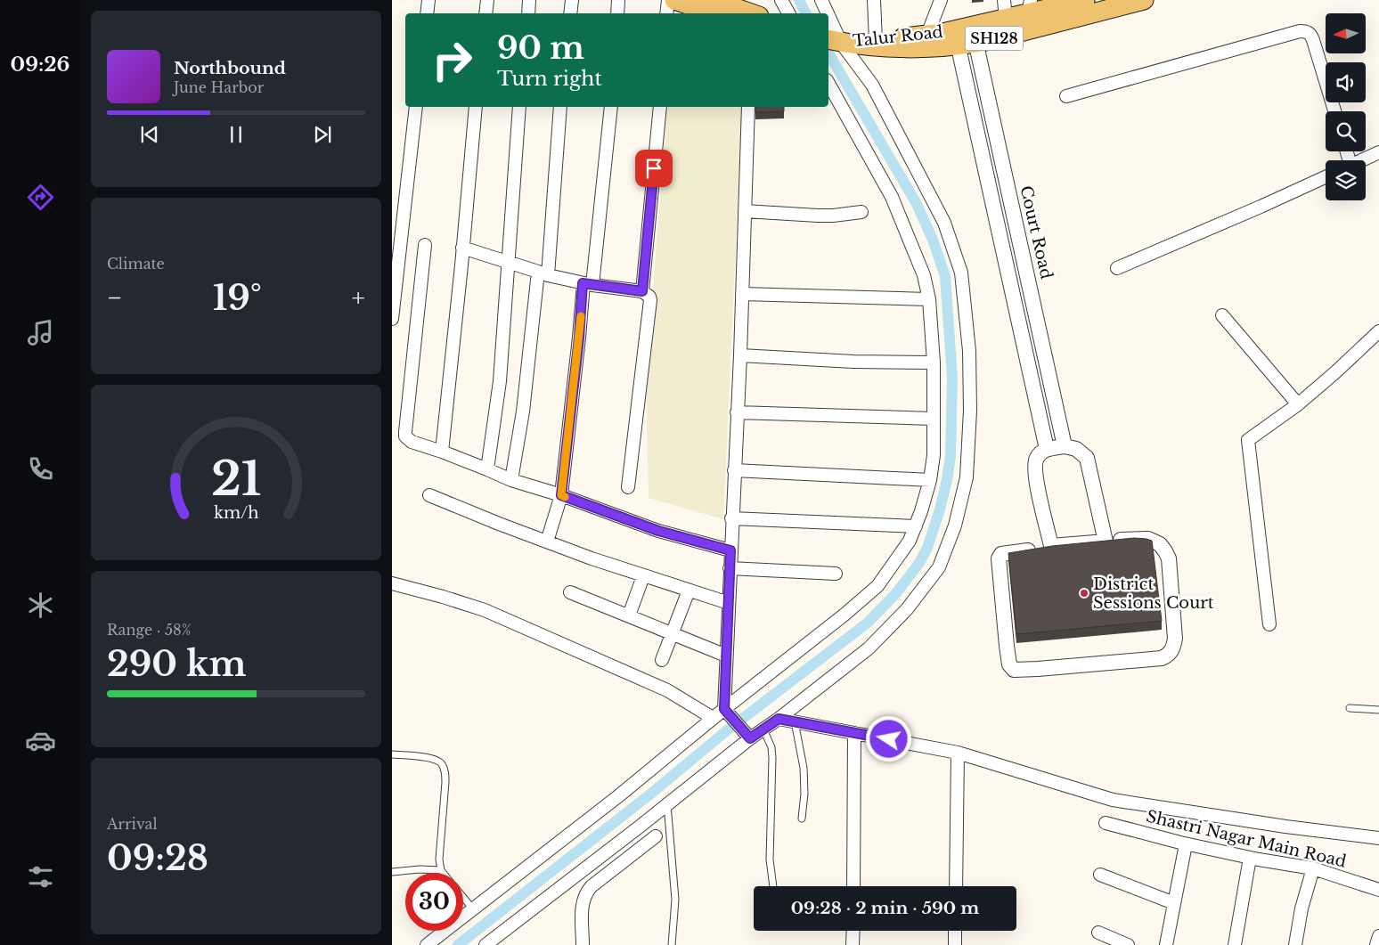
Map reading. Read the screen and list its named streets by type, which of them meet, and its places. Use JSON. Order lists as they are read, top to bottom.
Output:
{
  "streets": {
    "main road": ["Talur Road", "SH128"],
    "street": ["Court Road", "Shastri Nagar Main Road"]
  },
  "crossings": [
    ["Talur Road", "Court Road"]
  ],
  "places": ["District Sessions Court"],
  "north": "left",
  "page": {
    "tabs": "09:26",
    "turn": ["90 m", "Turn right"],
    "song": ["Northbound", "June Harbor"],
    "tile": [
      "Climate",
      ["Range · 58%", "290 km"],
      ["Arrival", "09:28"]
    ],
    "heat": ["−", "19°", "+"],
    "limit": "30",
    "trip": "09:28 · 2 min · 590 m",
    "gauge": ["21", "km/h"]
  }
}
